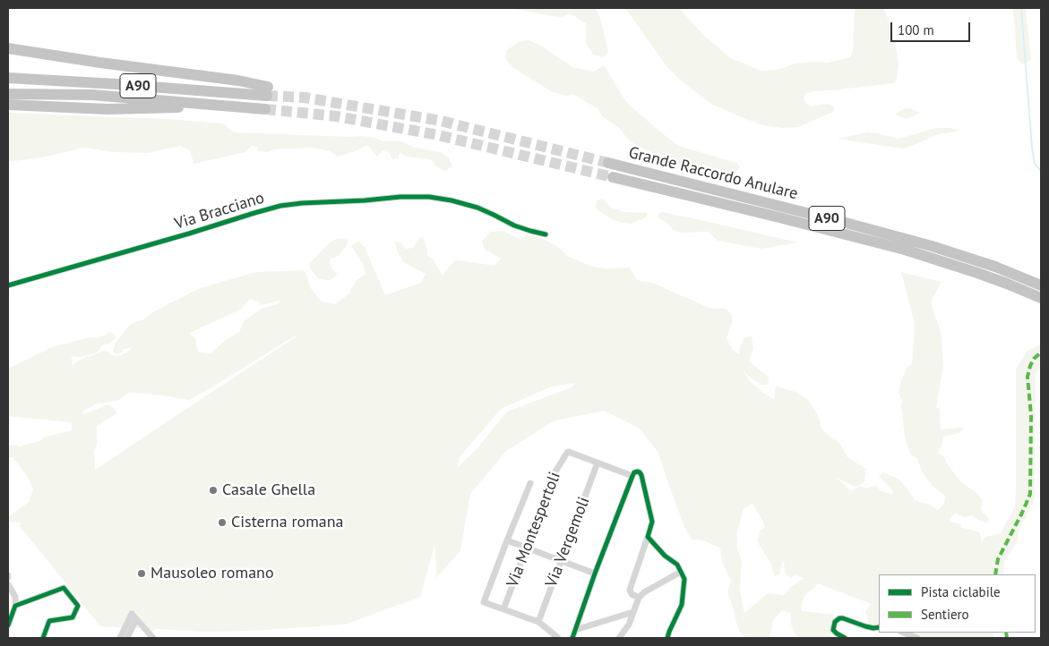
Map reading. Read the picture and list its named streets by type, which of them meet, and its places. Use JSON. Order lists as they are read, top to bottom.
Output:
{
  "streets": {
    "highway": ["A90", "Grande Raccordo Anulare"],
    "street": ["Via Bracciano", "Via Montespertoli", "Via Vergemoli"]
  },
  "crossings": [
    ["Via Montespertoli", "Via Vergemoli"]
  ],
  "places": ["Casale Ghella", "Cisterna romana", "Mausoleo romano"],
  "legend": ["Pista ciclabile", "Sentiero"],
  "scale_bar": "100 m"
}
